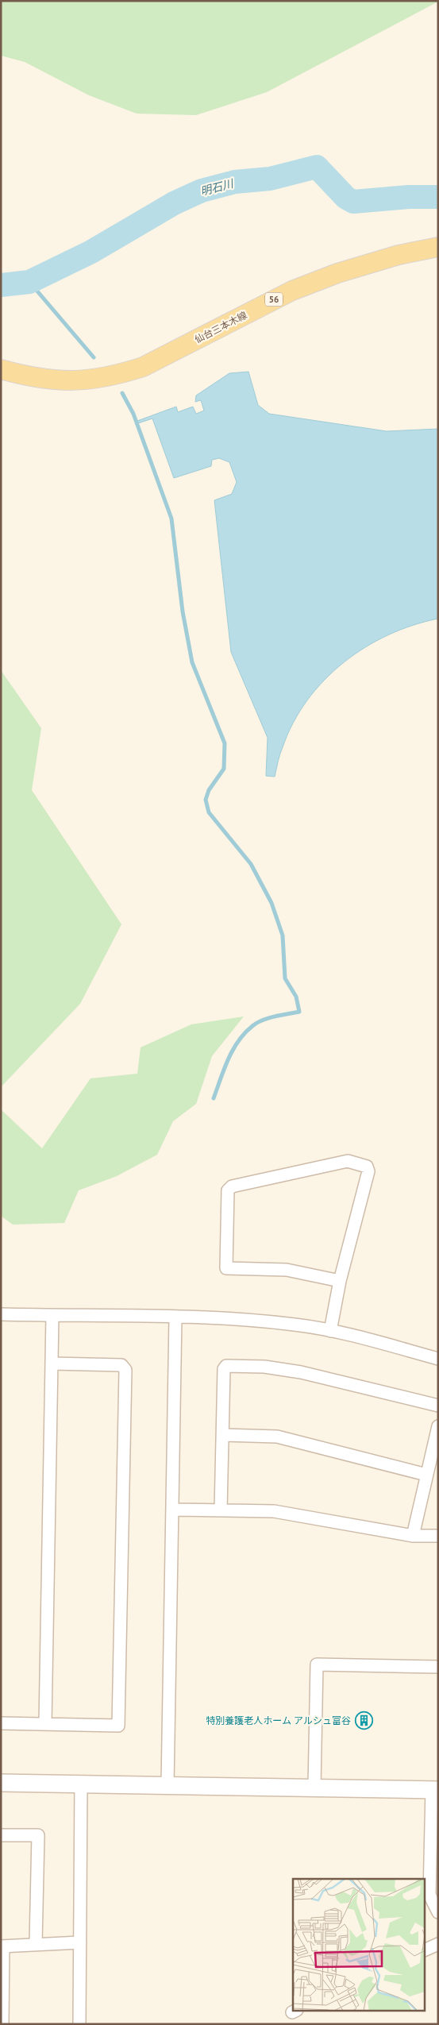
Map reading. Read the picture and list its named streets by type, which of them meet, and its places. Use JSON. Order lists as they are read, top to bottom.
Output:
{
  "streets": {
    "main road": ["56", "仙台三本木線"]
  },
  "water": ["明石川"],
  "places": {
    "building": ["特別養護老人ホーム アルシュ富谷"]
  }
}
